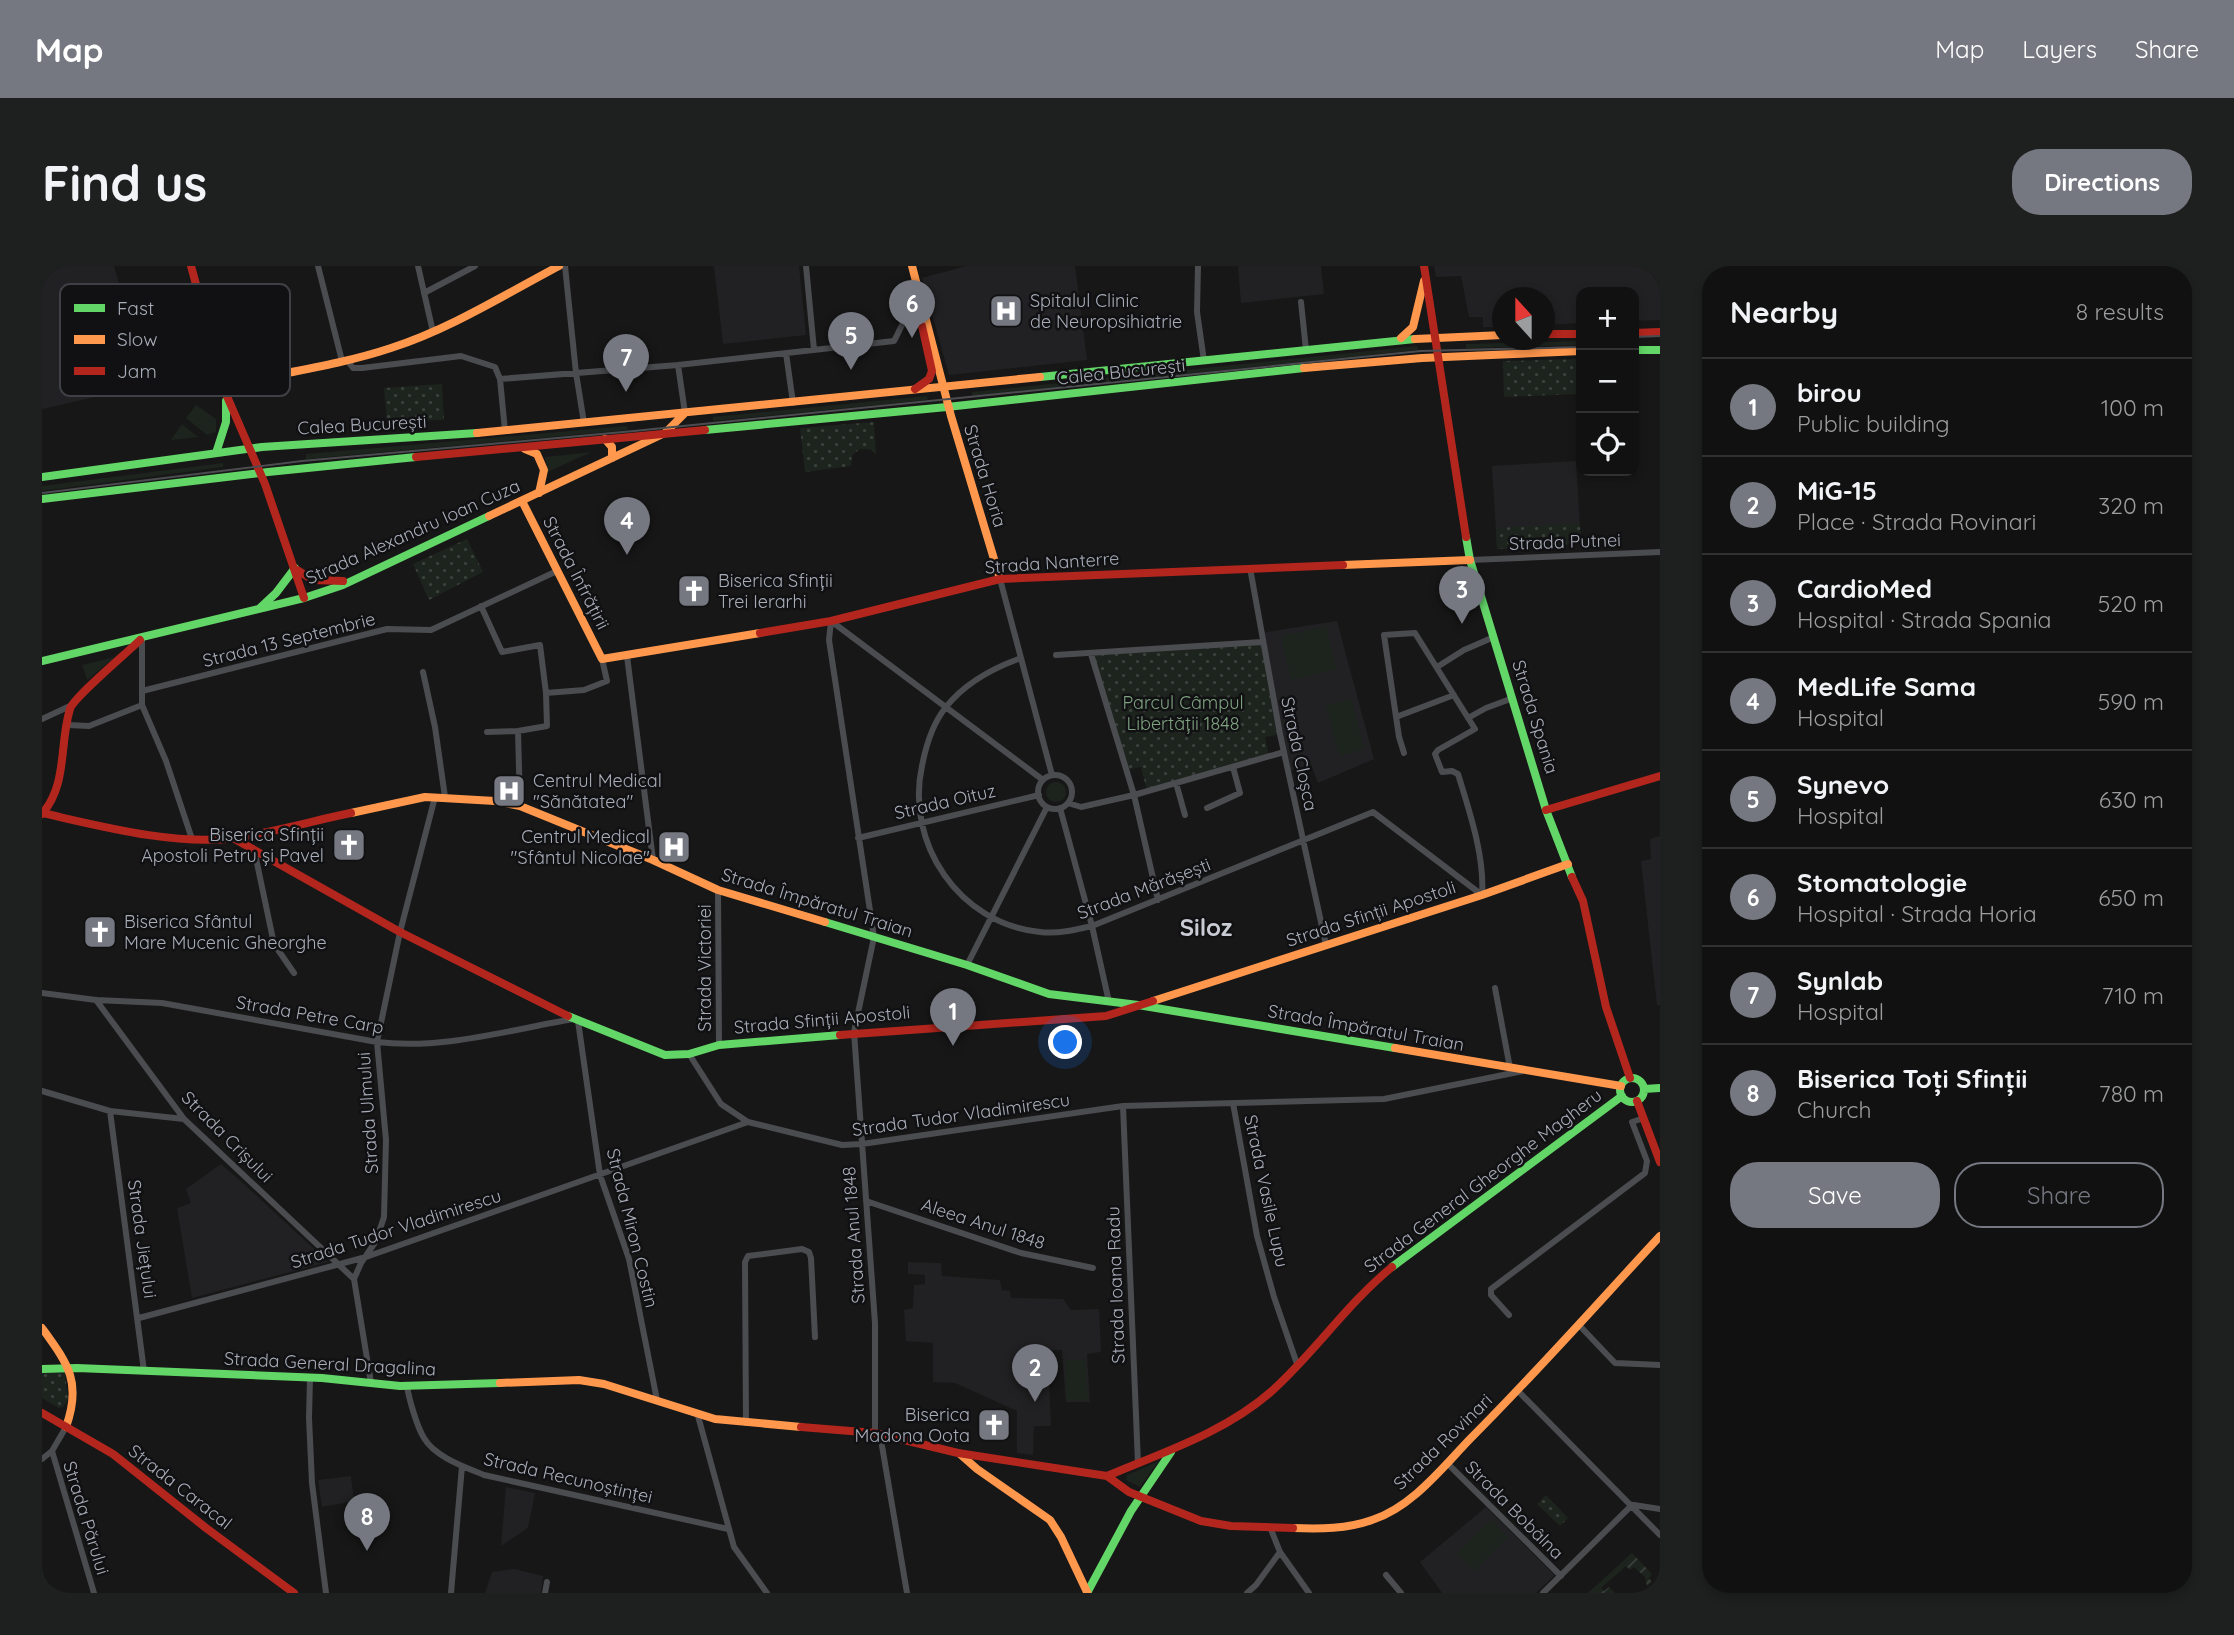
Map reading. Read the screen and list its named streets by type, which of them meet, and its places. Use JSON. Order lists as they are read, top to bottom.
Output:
{
  "streets": {
    "street": [
      "Calea București",
      "Strada Horia",
      "Strada Alexandru Ioan Cuza",
      "Strada Putnei",
      "Strada Nanterre",
      "Strada Înfrățirii",
      "Strada 13 Septembrie",
      "Strada Spania",
      "Strada Cloșca",
      "Strada Oituz",
      "Strada Mărășești",
      "Strada Împăratul Traian",
      "Strada Sfinții Apostoli",
      "Strada Victoriei",
      "Strada Petre Carp",
      "Strada Ulmului",
      "Strada Tudor Vladimirescu",
      "Strada Crișului",
      "Strada General Gheorghe Magheru",
      "Strada Vasile Lupu",
      "Aleea Anul 1848",
      "Strada Miron Costin",
      "Strada Anul 1848",
      "Strada Jiețului",
      "Strada Ioana Radu",
      "Strada General Dragalina",
      "Strada Rovinari",
      "Strada Recunoștinței",
      "Strada Caracal",
      "Strada Bobâlna",
      "Strada Părului"
    ]
  },
  "crossings": [
    ["Calea București", "Strada Horia"],
    ["Calea București", "Strada Alexandru Ioan Cuza"],
    ["Calea București", "Strada Spania"],
    ["Strada Horia", "Strada Nanterre"],
    ["Strada Horia", "Strada Oituz"],
    ["Strada Horia", "Strada Mărășești"],
    ["Strada Alexandru Ioan Cuza", "Strada Înfrățirii"],
    ["Strada Putnei", "Strada Nanterre"],
    ["Strada Putnei", "Strada Spania"],
    ["Strada Nanterre", "Strada Înfrățirii"],
    ["Strada Nanterre", "Strada Spania"],
    ["Strada Nanterre", "Strada Cloșca"],
    ["Strada Nanterre", "Strada Anul 1848"],
    ["Strada Înfrățirii", "Strada 13 Septembrie"],
    ["Strada Spania", "Strada Împăratul Traian"],
    ["Strada Spania", "Strada Sfinții Apostoli"],
    ["Strada Spania", "Strada General Gheorghe Magheru"],
    ["Strada Cloșca", "Strada Mărășești"],
    ["Strada Cloșca", "Strada Sfinții Apostoli"],
    ["Strada Oituz", "Strada Mărășești"],
    ["Strada Oituz", "Strada Anul 1848"],
    ["Strada Mărășești", "Strada Sfinții Apostoli"],
    ["Strada Împăratul Traian", "Strada Sfinții Apostoli"],
    ["Strada Împăratul Traian", "Strada Victoriei"],
    ["Strada Împăratul Traian", "Strada Ulmului"],
    ["Strada Împăratul Traian", "Strada Tudor Vladimirescu"],
    ["Strada Împăratul Traian", "Strada General Gheorghe Magheru"],
    ["Strada Împăratul Traian", "Strada Anul 1848"],
    ["Strada Sfinții Apostoli", "Strada Victoriei"],
    ["Strada Sfinții Apostoli", "Strada Petre Carp"],
    ["Strada Sfinții Apostoli", "Strada Ulmului"],
    ["Strada Sfinții Apostoli", "Strada Miron Costin"],
    ["Strada Sfinții Apostoli", "Strada Anul 1848"],
    ["Strada Victoriei", "Strada Tudor Vladimirescu"],
    ["Strada Petre Carp", "Strada Ulmului"],
    ["Strada Petre Carp", "Strada Crișului"],
    ["Strada Petre Carp", "Strada Miron Costin"],
    ["Strada Ulmului", "Strada Tudor Vladimirescu"],
    ["Strada Ulmului", "Strada Crișului"],
    ["Strada Tudor Vladimirescu", "Strada Crișului"],
    ["Strada Tudor Vladimirescu", "Strada Vasile Lupu"],
    ["Strada Tudor Vladimirescu", "Strada Miron Costin"],
    ["Strada Tudor Vladimirescu", "Strada Anul 1848"],
    ["Strada Tudor Vladimirescu", "Strada Jiețului"],
    ["Strada Tudor Vladimirescu", "Strada Ioana Radu"],
    ["Strada General Gheorghe Magheru", "Strada Vasile Lupu"],
    ["Strada General Gheorghe Magheru", "Strada Ioana Radu"],
    ["Strada General Gheorghe Magheru", "Strada General Dragalina"],
    ["Strada General Gheorghe Magheru", "Strada Rovinari"],
    ["Aleea Anul 1848", "Strada Anul 1848"],
    ["Strada Miron Costin", "Strada General Dragalina"],
    ["Strada Anul 1848", "Strada General Dragalina"],
    ["Strada Jiețului", "Strada General Dragalina"],
    ["Strada General Dragalina", "Strada Rovinari"],
    ["Strada General Dragalina", "Strada Recunoștinței"],
    ["Strada Rovinari", "Strada Bobâlna"]
  ],
  "districts": ["Siloz"],
  "parks": ["Parcul Câmpul Libertății 1848"],
  "places": {
    "hospital": ["Spitalul Clinic de Neuropsihiatrie", "Centrul Medical \"Sănătatea\"", "Centrul Medical \"Sfântul Nicolae\""],
    "church": [
      "Biserica Sfinții Trei Ierarhi",
      "Biserica Sfinții Apostoli Petru și Pavel",
      "Biserica Sfântul Mare Mucenic Gheorghe",
      "Biserica Madona Oota"
    ]
  },
  "legend": ["Fast", "Slow", "Jam"],
  "north": "top",
  "page": {
    "header": "Map",
    "nav": ["Map", "Layers", "Share"],
    "buttons": [
      "Directions",
      ["Save", "Share"]
    ],
    "title": "Find us",
    "heading": ["Nearby", "8 results"],
    "pins": [
      "6",
      "5",
      "7",
      "4",
      "3",
      "1",
      "2",
      "8"
    ],
    "map_buttons": ["+", "−"],
    "list": [
      {
        "mark": "1",
        "name": "birou",
        "note": "Public building",
        "value": "100 m"
      },
      {
        "mark": "2",
        "name": "MiG-15",
        "note": "Place · Strada Rovinari",
        "value": "320 m"
      },
      {
        "mark": "3",
        "name": "CardioMed",
        "note": "Hospital · Strada Spania",
        "value": "520 m"
      },
      {
        "mark": "4",
        "name": "MedLife Sama",
        "note": "Hospital",
        "value": "590 m"
      },
      {
        "mark": "5",
        "name": "Synevo",
        "note": "Hospital",
        "value": "630 m"
      },
      {
        "mark": "6",
        "name": "Stomatologie",
        "note": "Hospital · Strada Horia",
        "value": "650 m"
      },
      {
        "mark": "7",
        "name": "Synlab",
        "note": "Hospital",
        "value": "710 m"
      },
      {
        "mark": "8",
        "name": "Biserica Toți Sfinții",
        "note": "Church",
        "value": "780 m"
      }
    ]
  }
}
